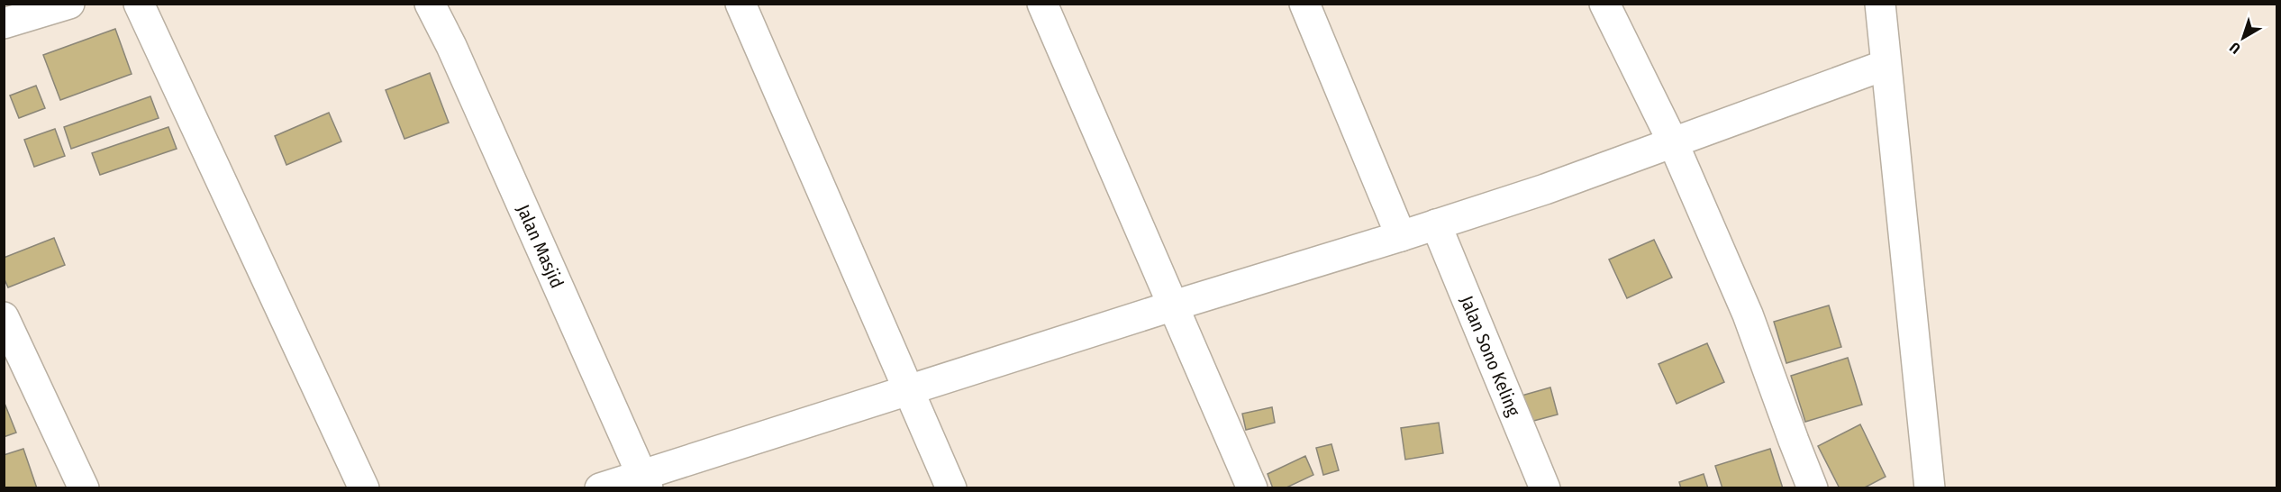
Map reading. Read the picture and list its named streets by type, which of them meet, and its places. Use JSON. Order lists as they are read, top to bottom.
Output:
{
  "streets": {
    "street": ["Jalan Masjid", "Jalan Sono Keling"]
  },
  "north": "bottom left"
}
